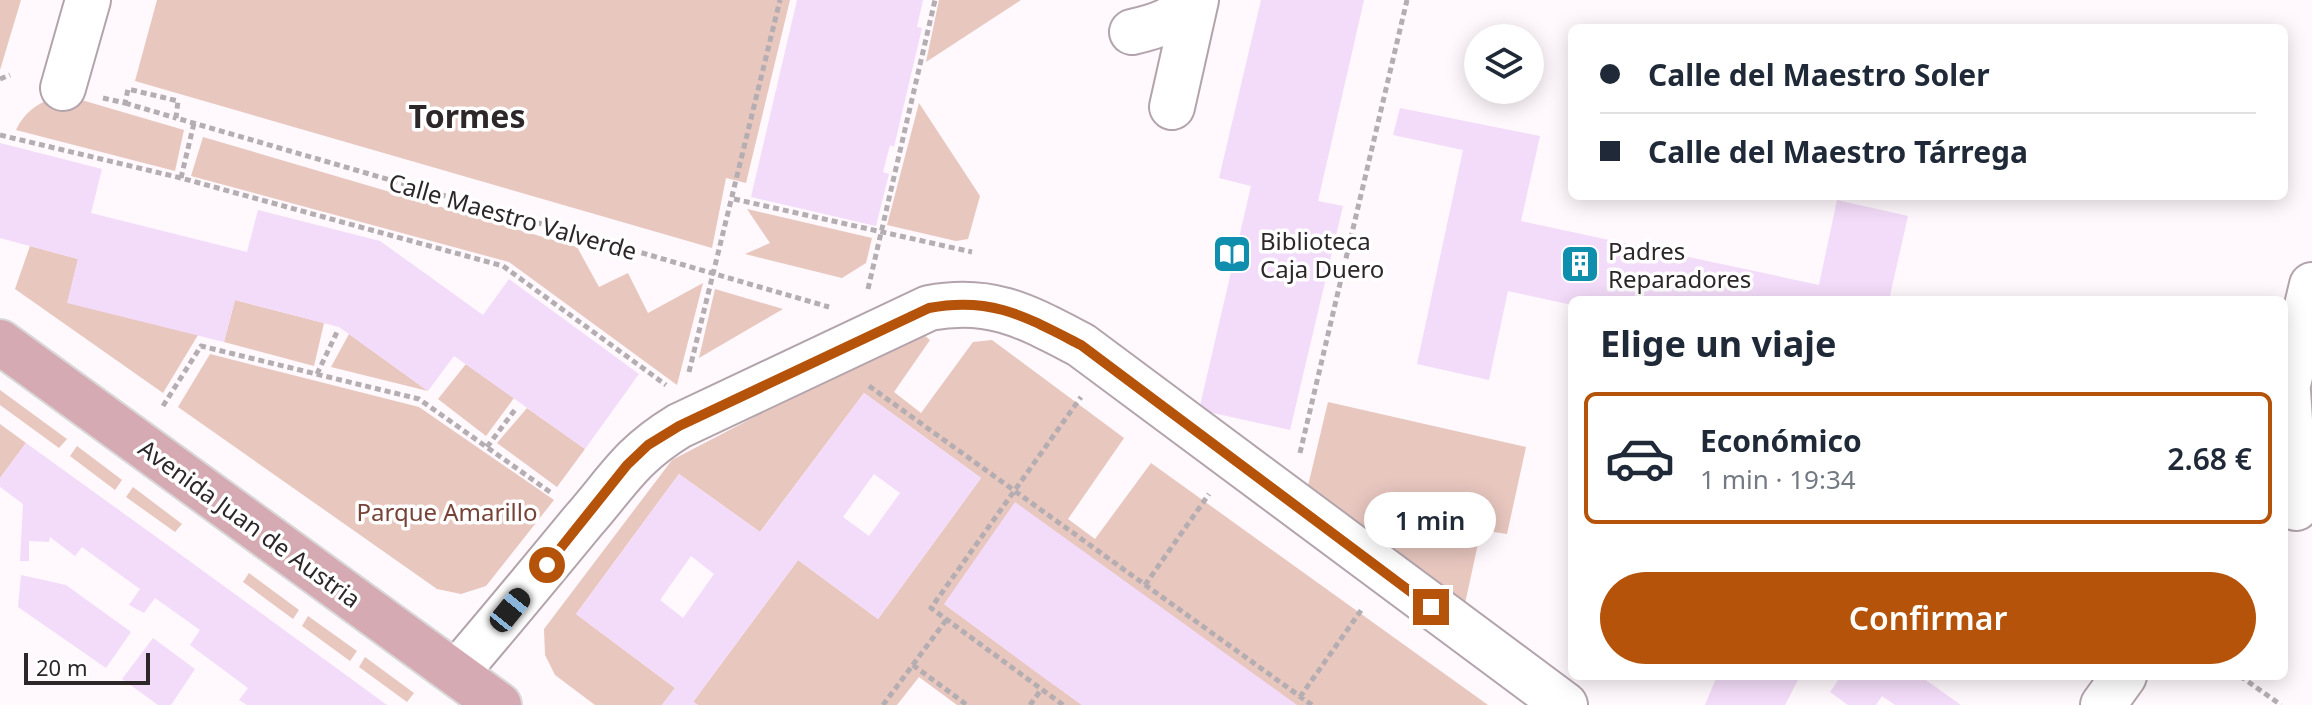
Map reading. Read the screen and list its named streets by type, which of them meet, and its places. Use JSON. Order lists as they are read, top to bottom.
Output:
{
  "streets": {
    "main road": ["Avenida Juan de Austria"],
    "path": ["Calle Maestro Valverde"]
  },
  "districts": ["Tormes"],
  "parks": ["Parque Amarillo"],
  "places": {
    "library": ["Biblioteca Caja Duero"],
    "building": ["Padres Reparadores"]
  },
  "scale_bar": "20 m",
  "page": {
    "banner": ["Calle del Maestro Soler", "Calle del Maestro Tárrega"],
    "heading": "Elige un viaje",
    "list": [
      {
        "name": "Económico",
        "note": "1 min · 19:34",
        "value": "2.68 €"
      }
    ],
    "bubble": "1 min",
    "buttons": "Confirmar",
    "scale": "20 m"
  }
}
